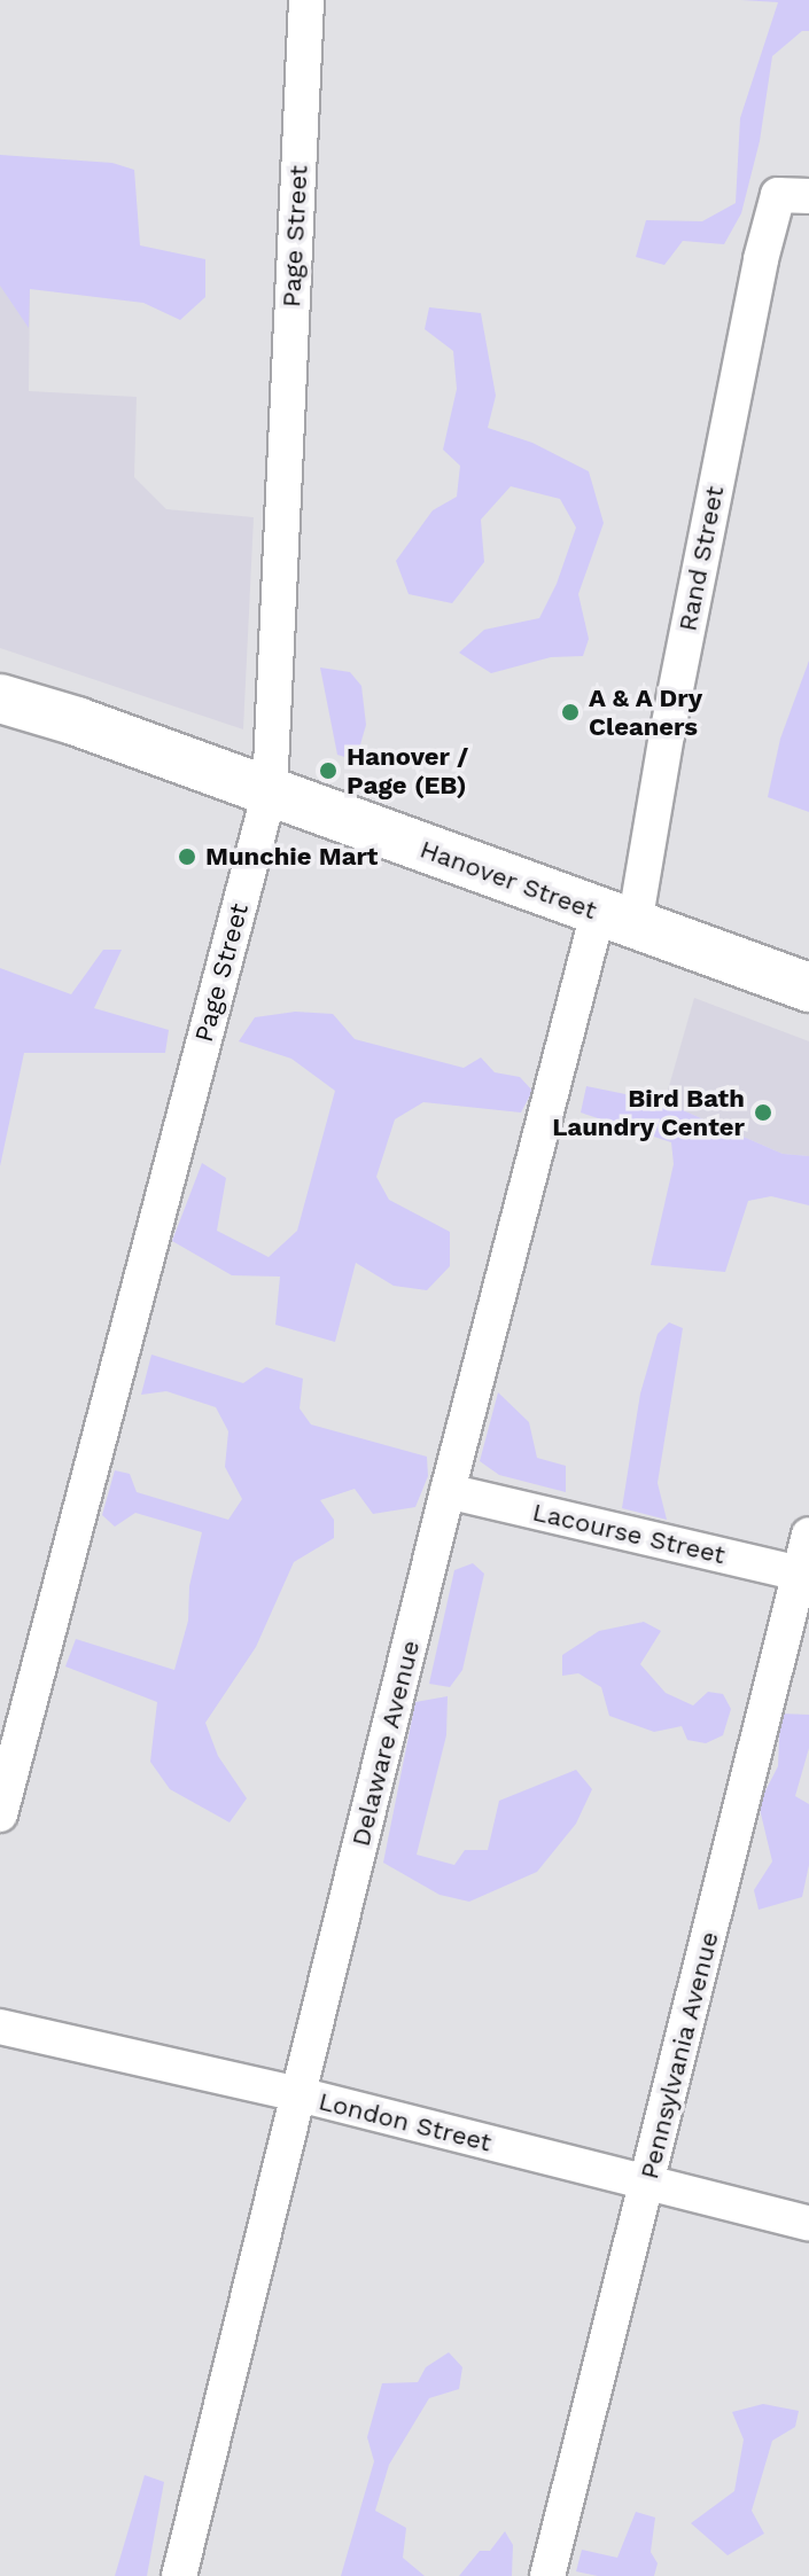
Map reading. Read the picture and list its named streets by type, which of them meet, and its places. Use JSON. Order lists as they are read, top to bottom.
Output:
{
  "streets": {
    "main road": ["Hanover Street"],
    "street": [
      "Page Street",
      "Rand Street",
      "Lacourse Street",
      "Delaware Avenue",
      "Pennsylvania Avenue",
      "London Street"
    ]
  },
  "crossings": [
    ["Page Street", "Hanover Street"],
    ["Rand Street", "Hanover Street"],
    ["Rand Street", "Delaware Avenue"],
    ["Hanover Street", "Delaware Avenue"],
    ["Lacourse Street", "Delaware Avenue"],
    ["Lacourse Street", "Pennsylvania Avenue"],
    ["Delaware Avenue", "London Street"],
    ["Pennsylvania Avenue", "London Street"]
  ],
  "places": [
    "A & A Dry Cleaners",
    "Hanover / Page (EB)",
    "Munchie Mart",
    "Bird Bath Laundry Center"
  ]
}
